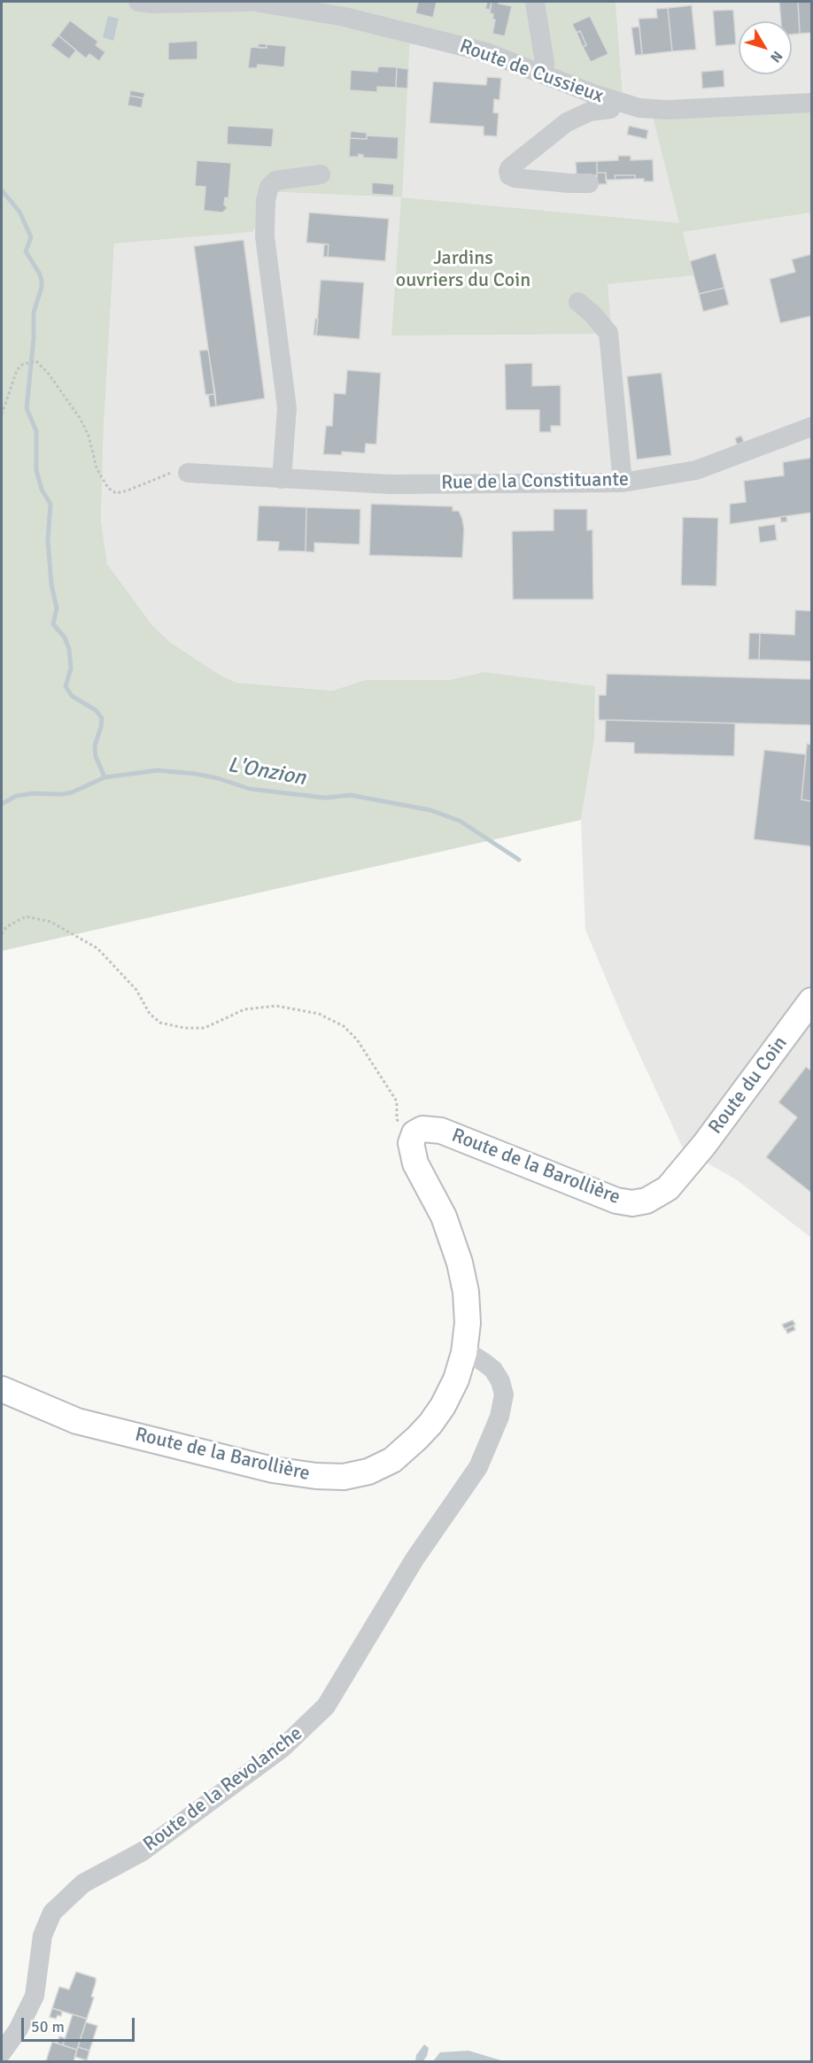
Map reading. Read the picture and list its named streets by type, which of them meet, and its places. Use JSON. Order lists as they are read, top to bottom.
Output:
{
  "streets": {
    "main road": ["Route du Coin", "Route de la Barollière"],
    "street": ["Route de Cussieux", "Rue de la Constituante", "Route de la Revolanche"]
  },
  "crossings": [
    ["Route du Coin", "Route de la Barollière"],
    ["Route de la Barollière", "Route de la Revolanche"]
  ],
  "water": ["L'Onzion"],
  "parks": ["Jardins ouvriers du Coin"],
  "scale_bar": "50 m",
  "north": "bottom right"
}
